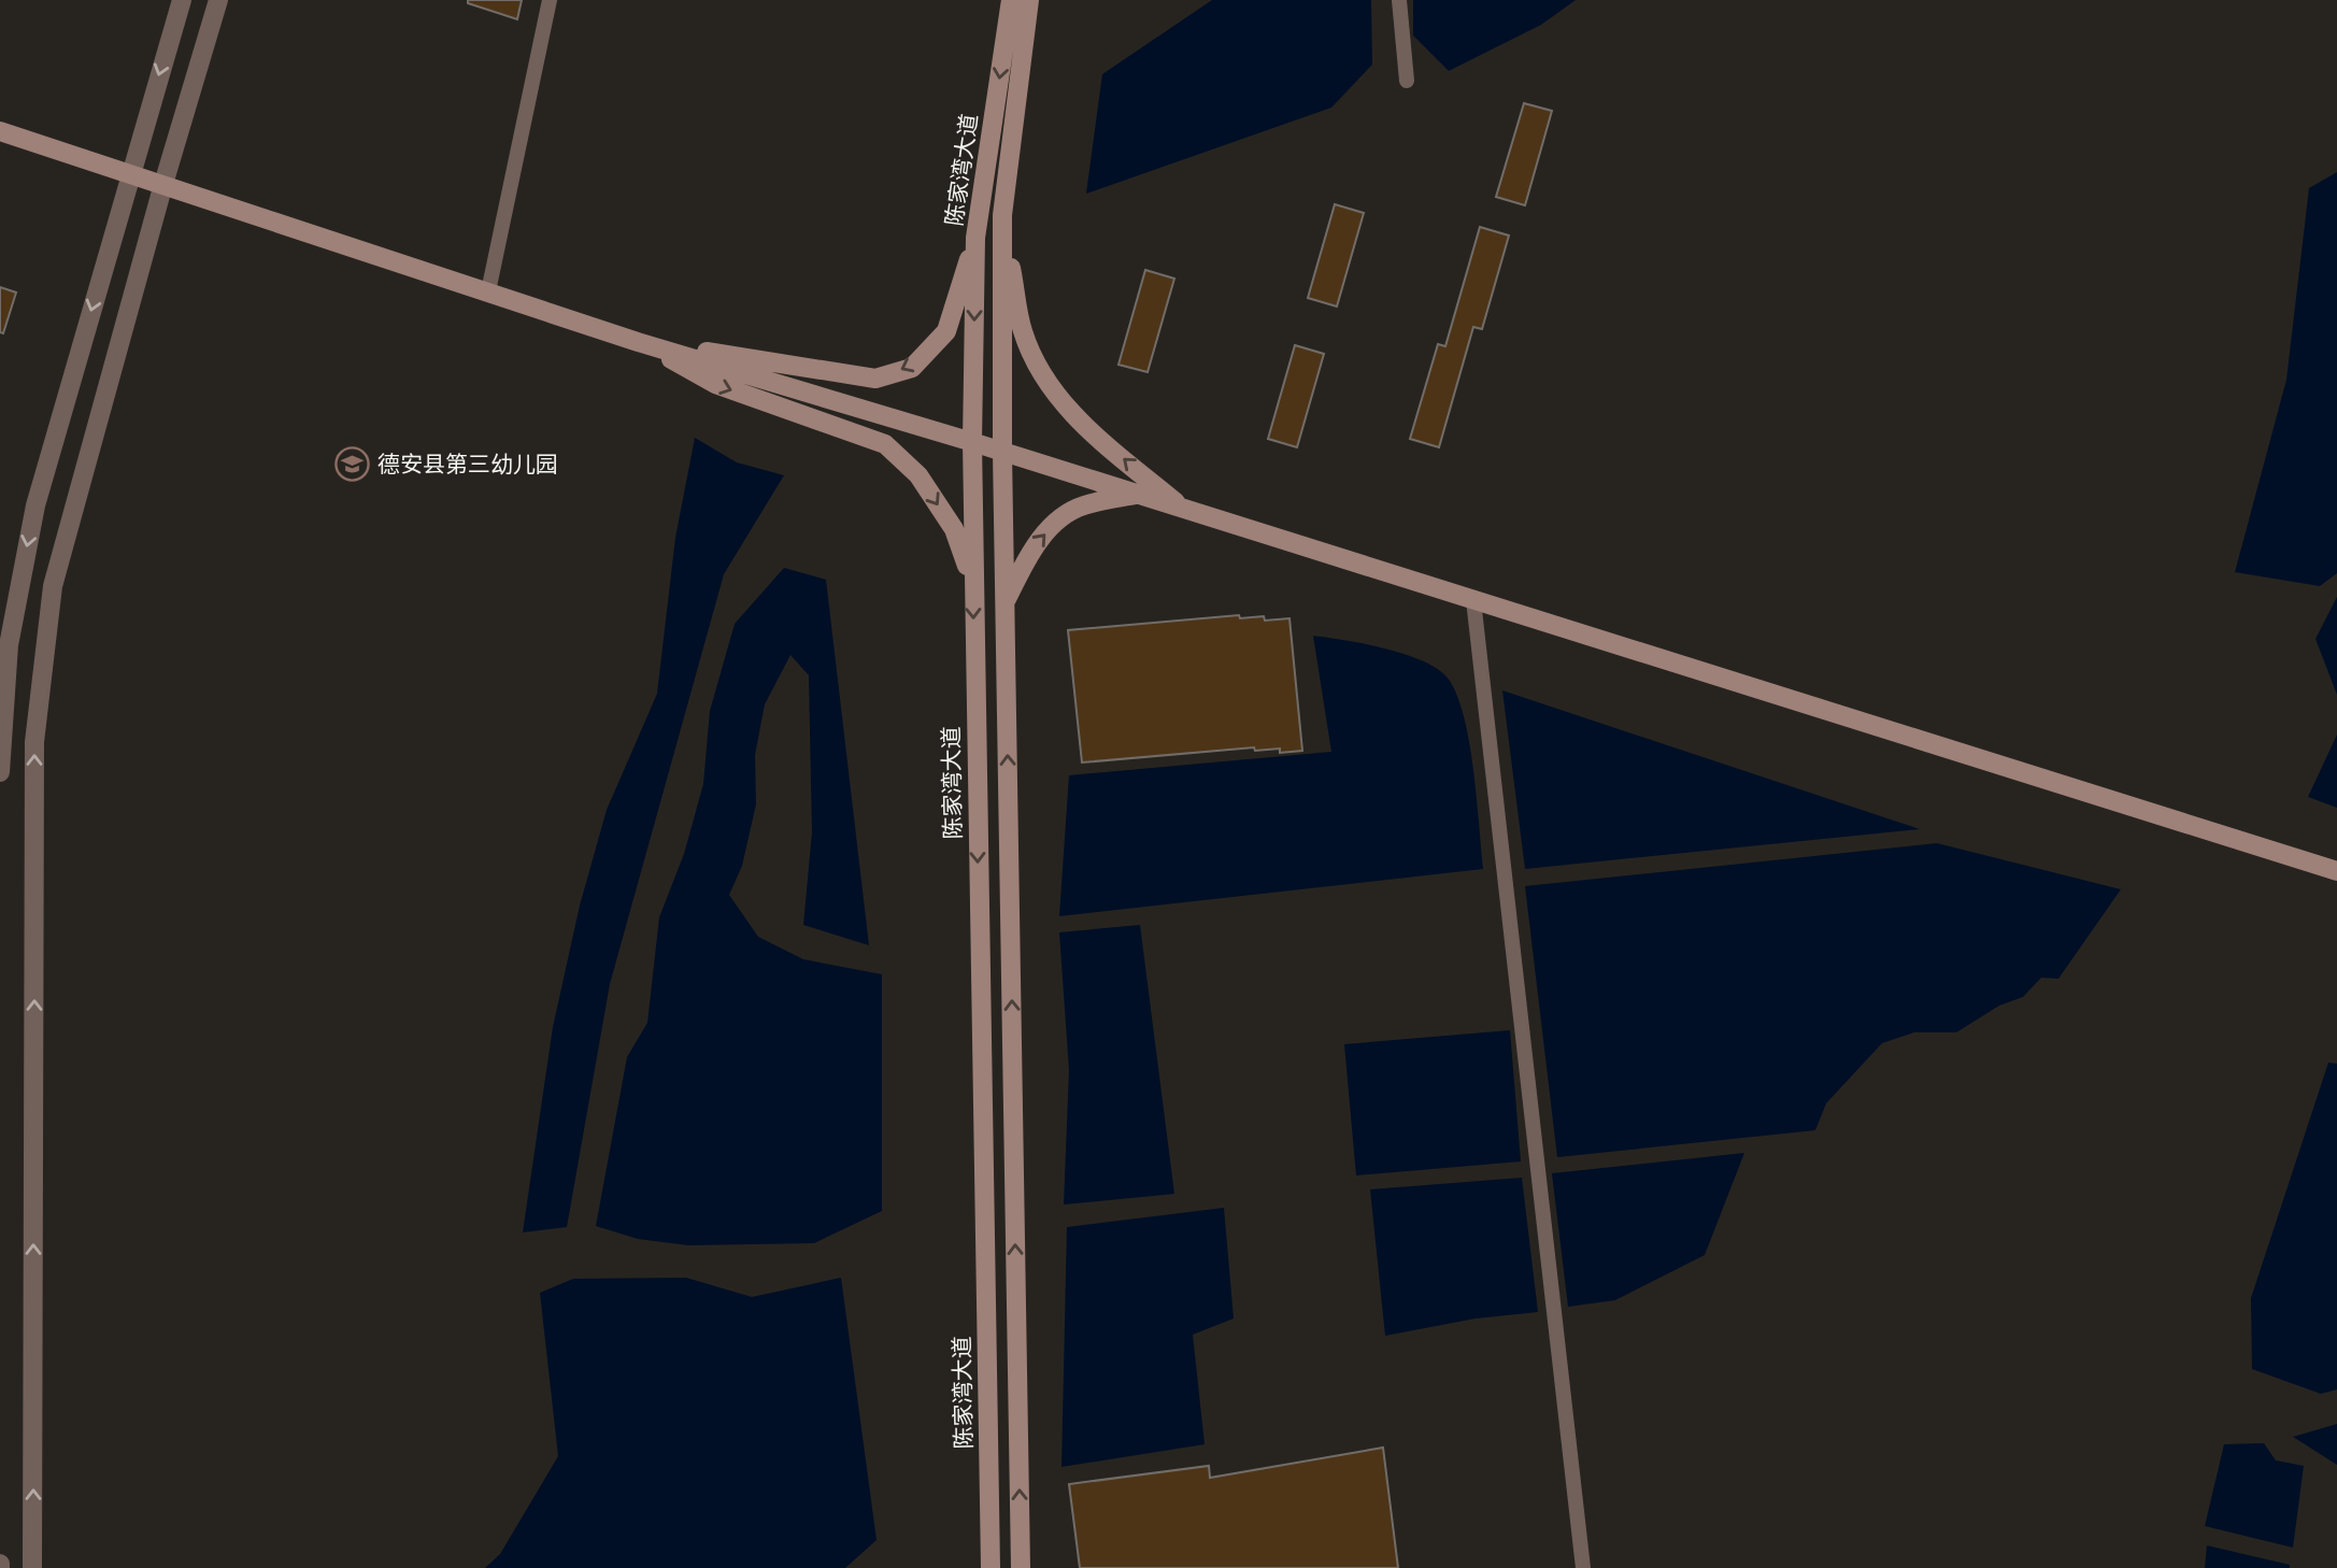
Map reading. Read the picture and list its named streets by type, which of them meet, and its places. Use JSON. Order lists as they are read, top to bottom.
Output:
{
  "streets": {
    "main road": ["陈家湾大道"]
  },
  "places": {
    "school or university": ["德安县第三幼儿园"]
  }
}
